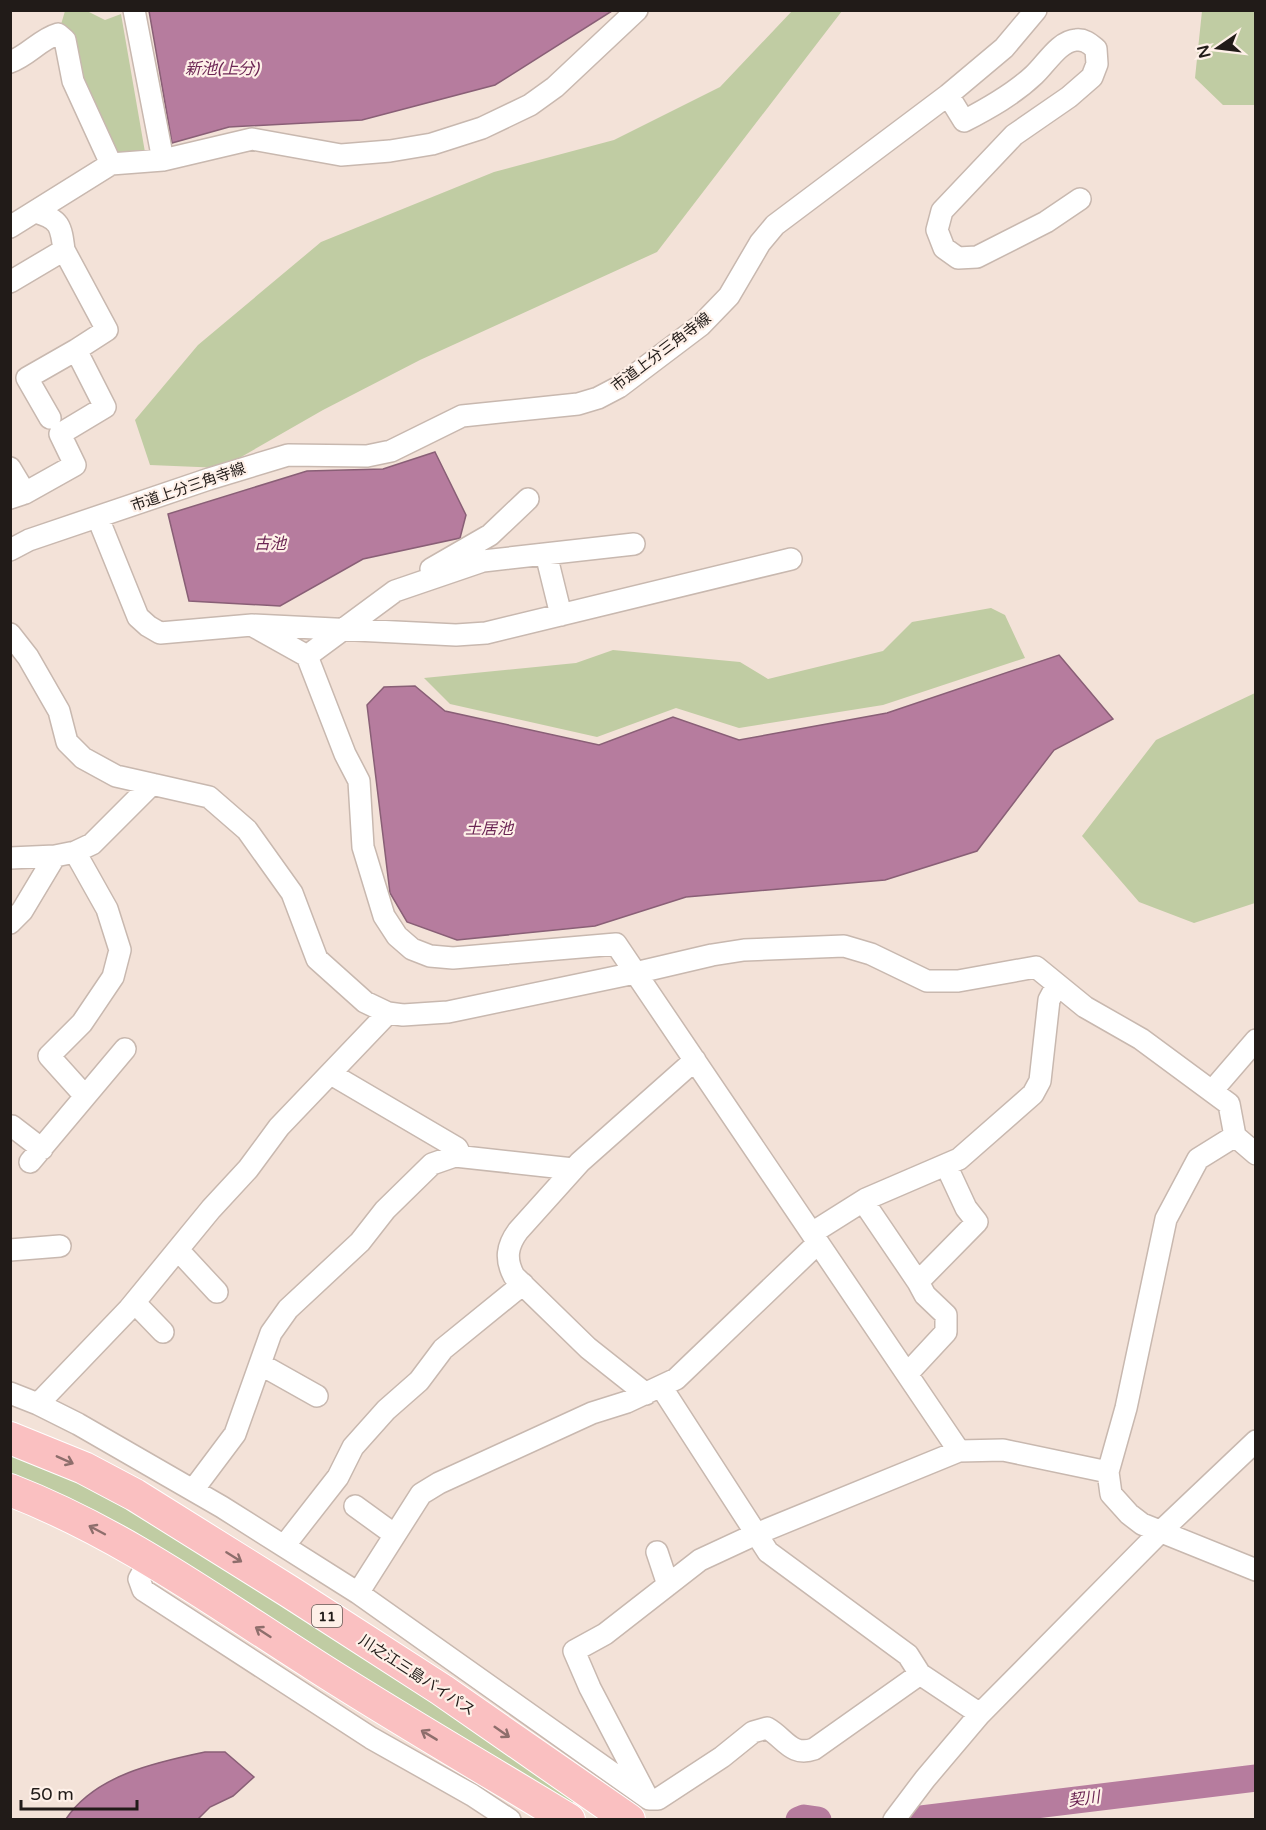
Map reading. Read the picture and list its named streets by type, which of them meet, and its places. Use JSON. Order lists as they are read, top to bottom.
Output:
{
  "streets": {
    "highway": ["11", "川之江三島バイパス"],
    "street": ["市道上分三角寺線"]
  },
  "water": [
    "新池(上分)",
    "古池",
    "土居池",
    "契川"
  ],
  "scale_bar": "50 m",
  "north": "left"
}
